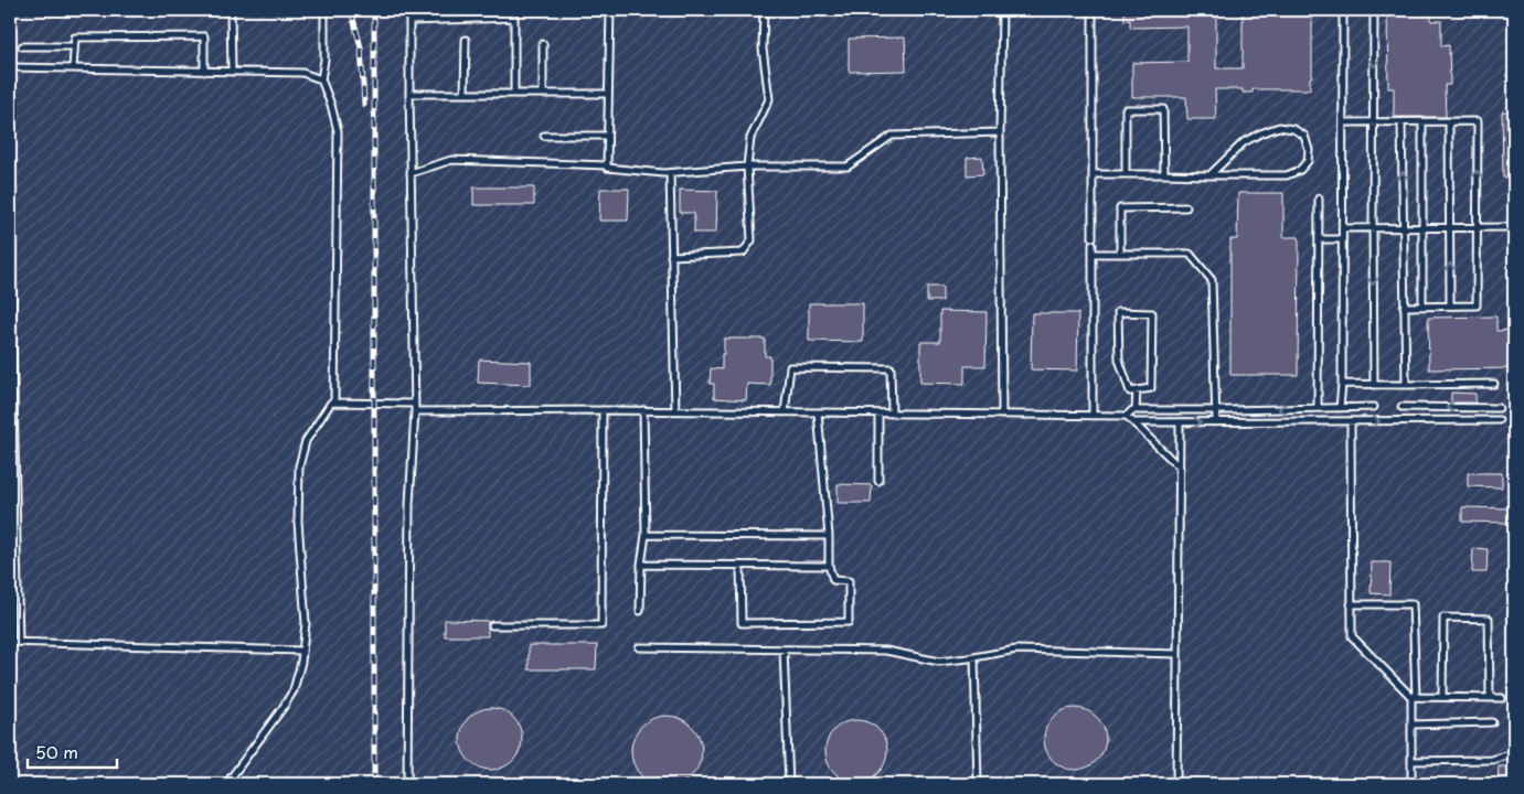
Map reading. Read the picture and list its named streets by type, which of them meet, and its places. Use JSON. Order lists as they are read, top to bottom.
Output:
{
  "scale_bar": "50 m"
}
